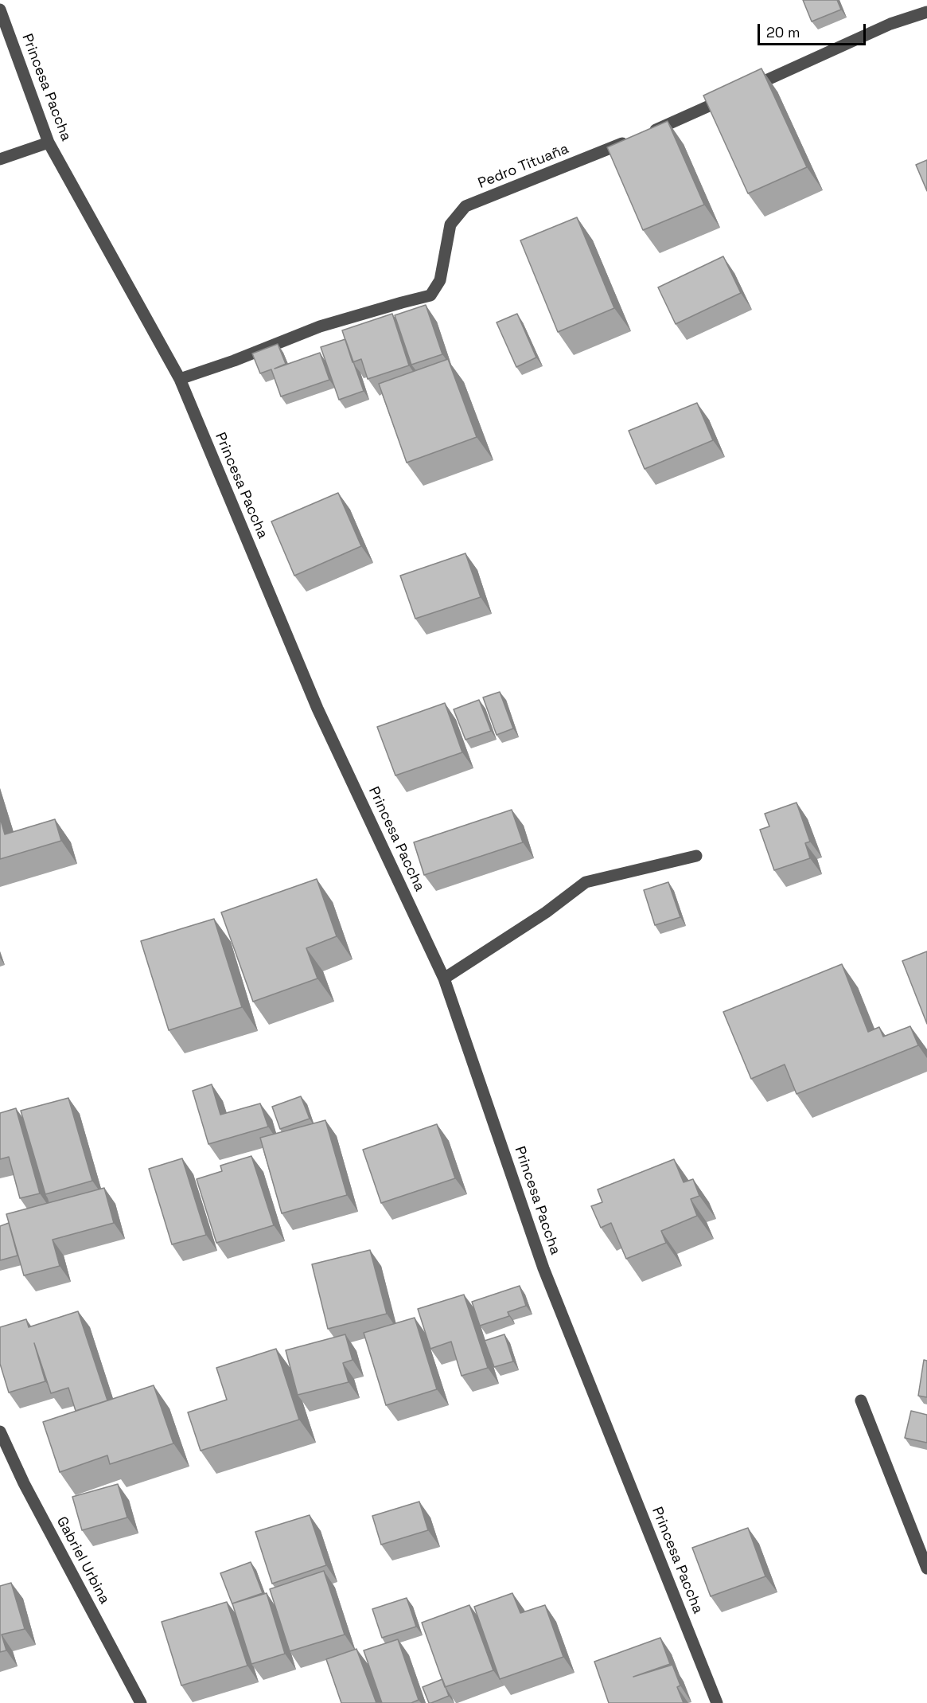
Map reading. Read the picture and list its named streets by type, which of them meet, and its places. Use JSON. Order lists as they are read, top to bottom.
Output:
{
  "streets": {
    "street": ["Princesa Paccha", "Pedro Tituaña", "Gabriel Urbina"]
  },
  "crossings": [
    ["Princesa Paccha", "Pedro Tituaña"]
  ],
  "scale_bar": "20 m"
}
